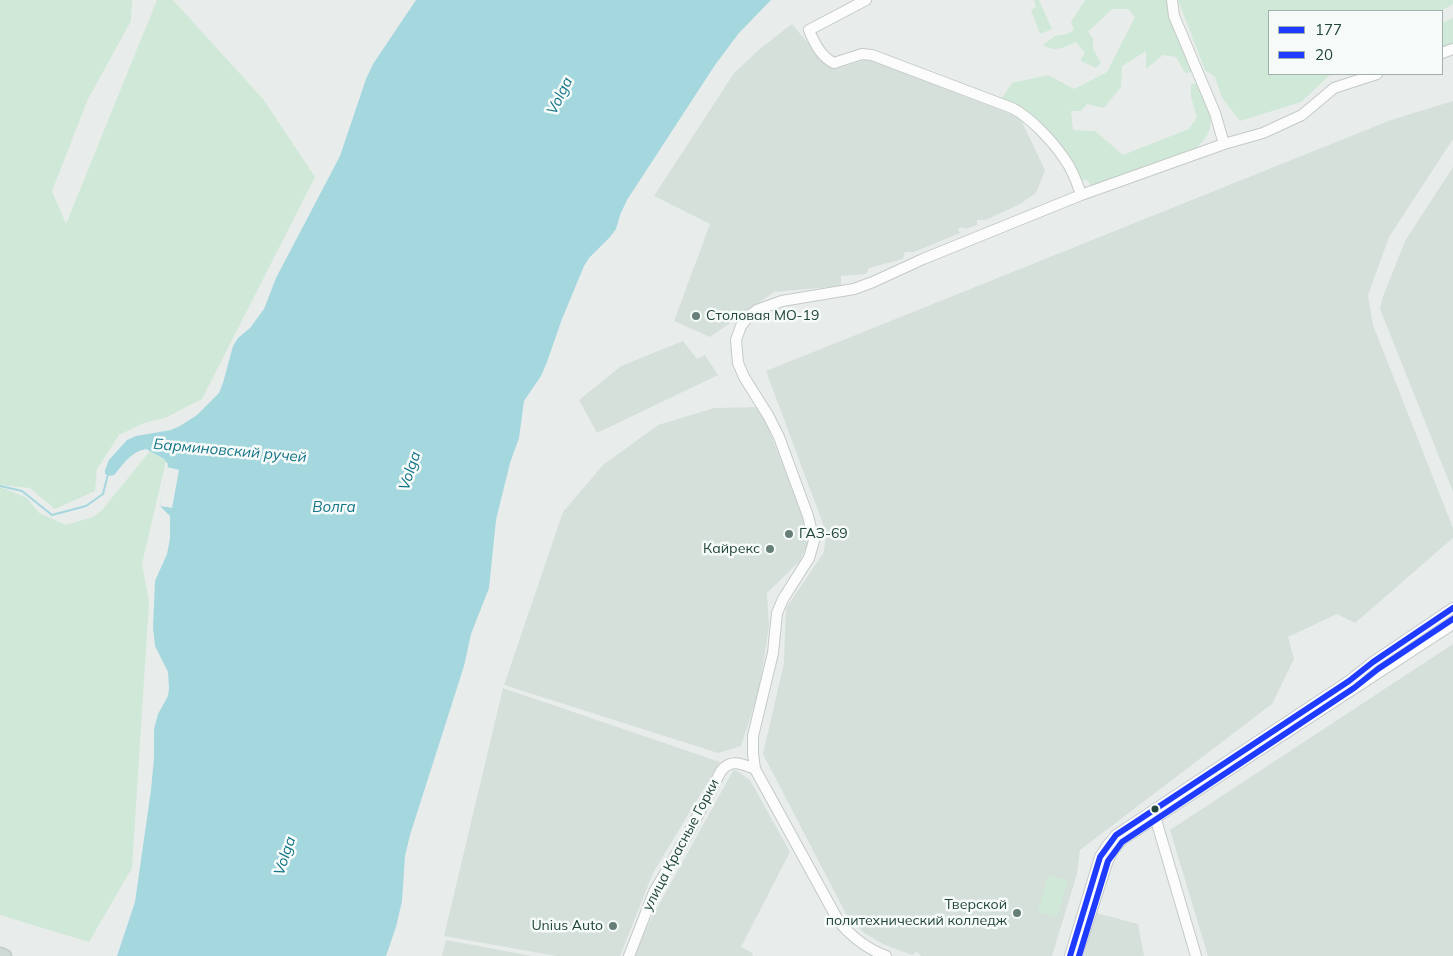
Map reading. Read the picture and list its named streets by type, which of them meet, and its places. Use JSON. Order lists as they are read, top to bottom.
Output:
{
  "streets": {
    "street": ["улица Красные Горки"]
  },
  "water": ["Volga", "Барминовский ручей", "Волга"],
  "places": [
    "Столовая МО-19",
    "ГАЗ-69",
    "Кайрекс",
    "Тверской политехнический колледж",
    "Unius Auto"
  ],
  "lines": ["transit line 177", "transit line 20"],
  "legend": ["177", "20"]
}
